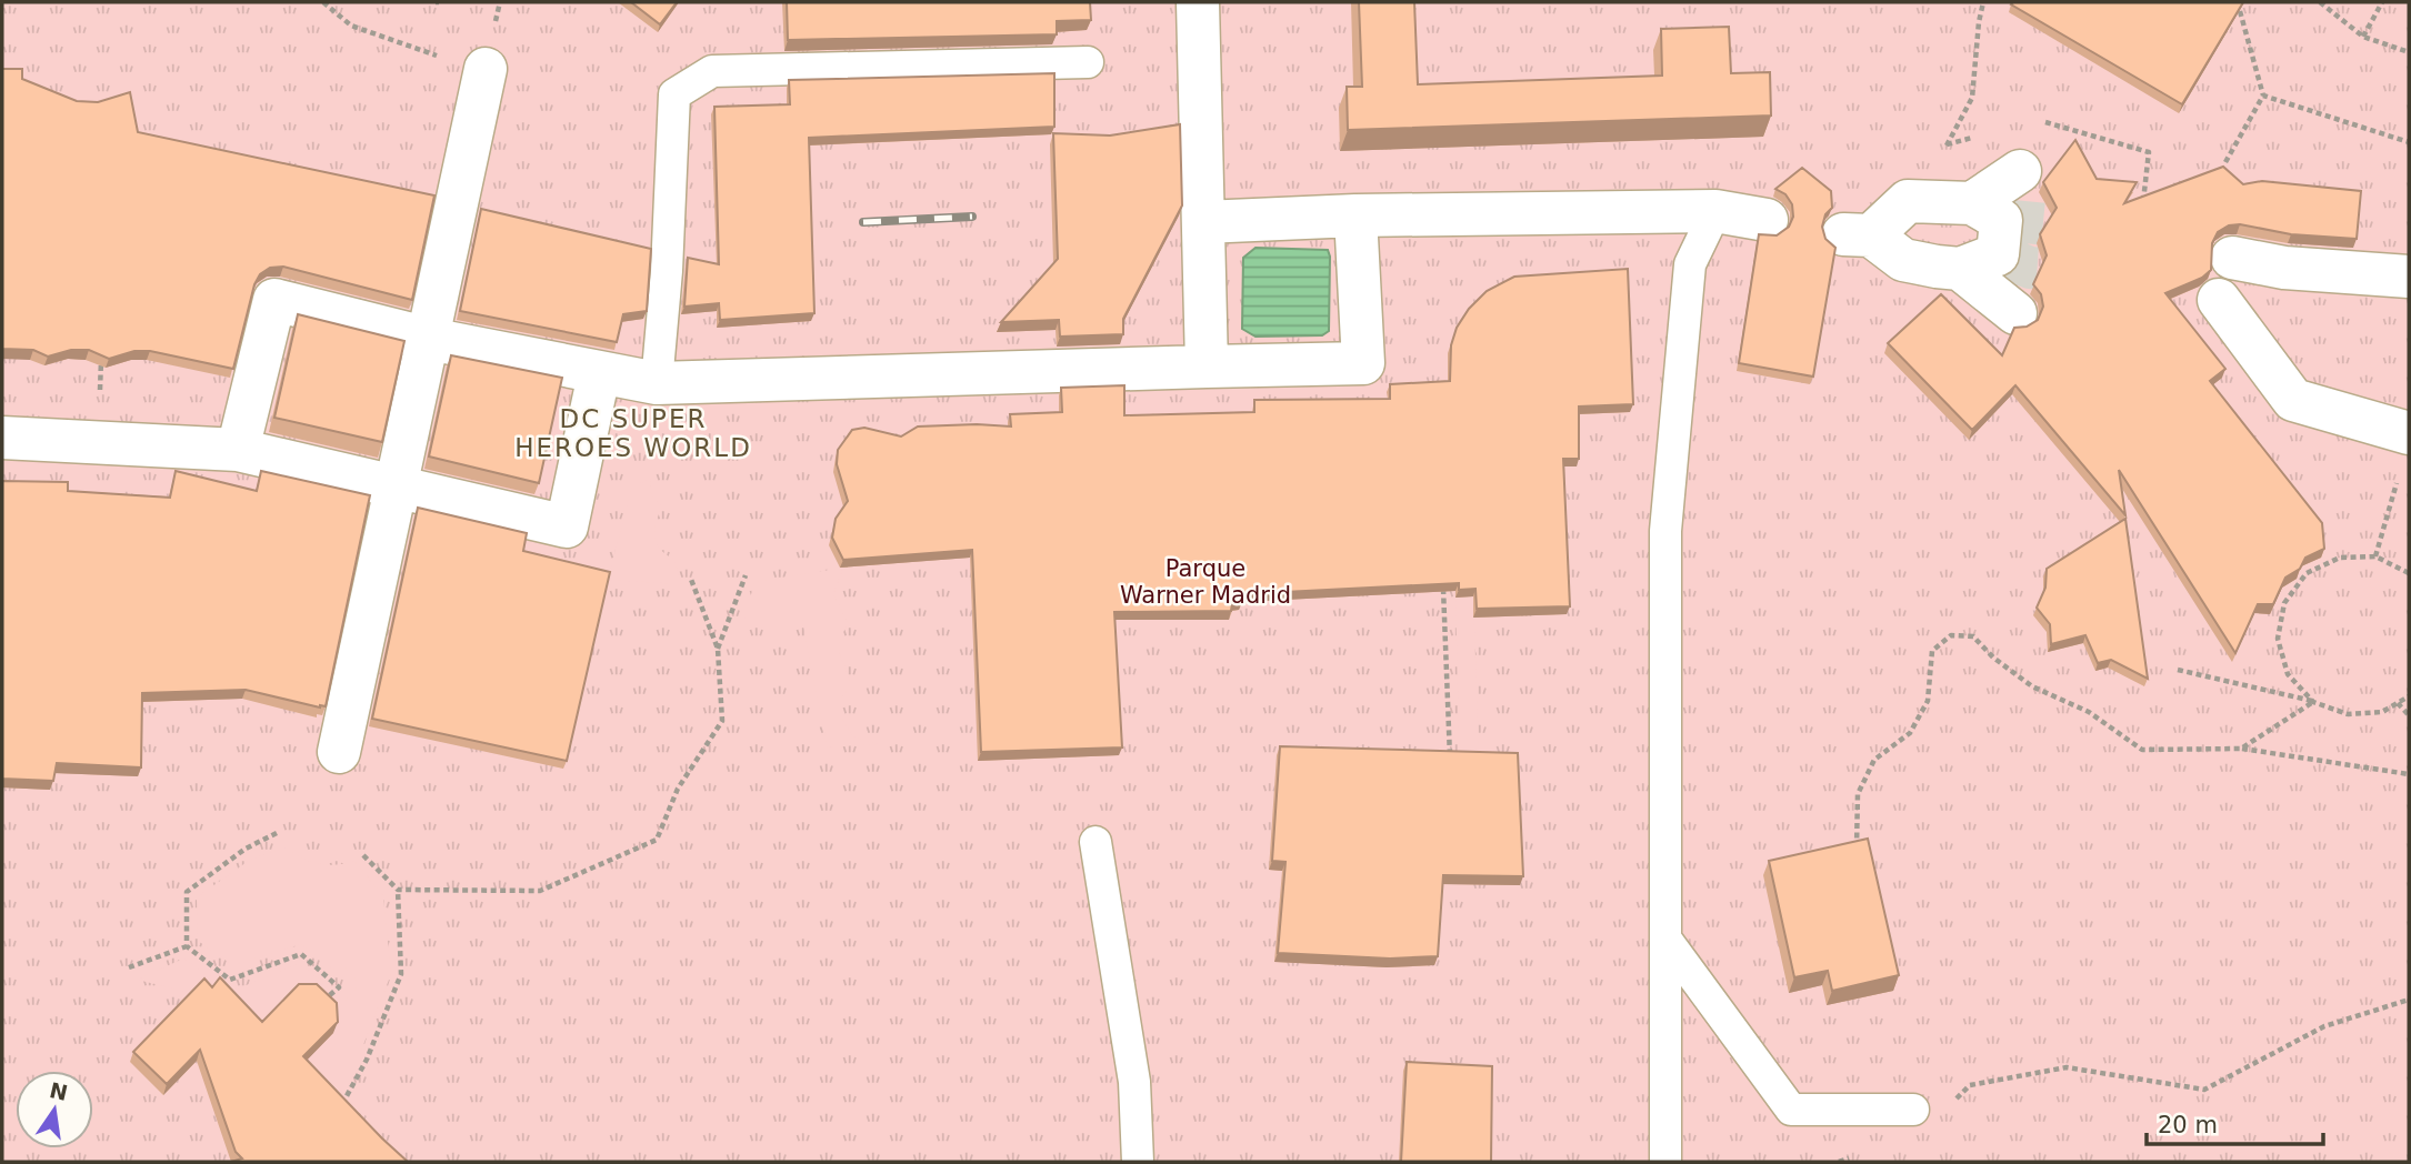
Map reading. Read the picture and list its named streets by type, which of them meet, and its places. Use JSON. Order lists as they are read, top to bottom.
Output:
{
  "districts": ["DC SUPER HEROES WORLD"],
  "parks": ["Parque Warner Madrid"],
  "scale_bar": "20 m",
  "north": "top"
}
